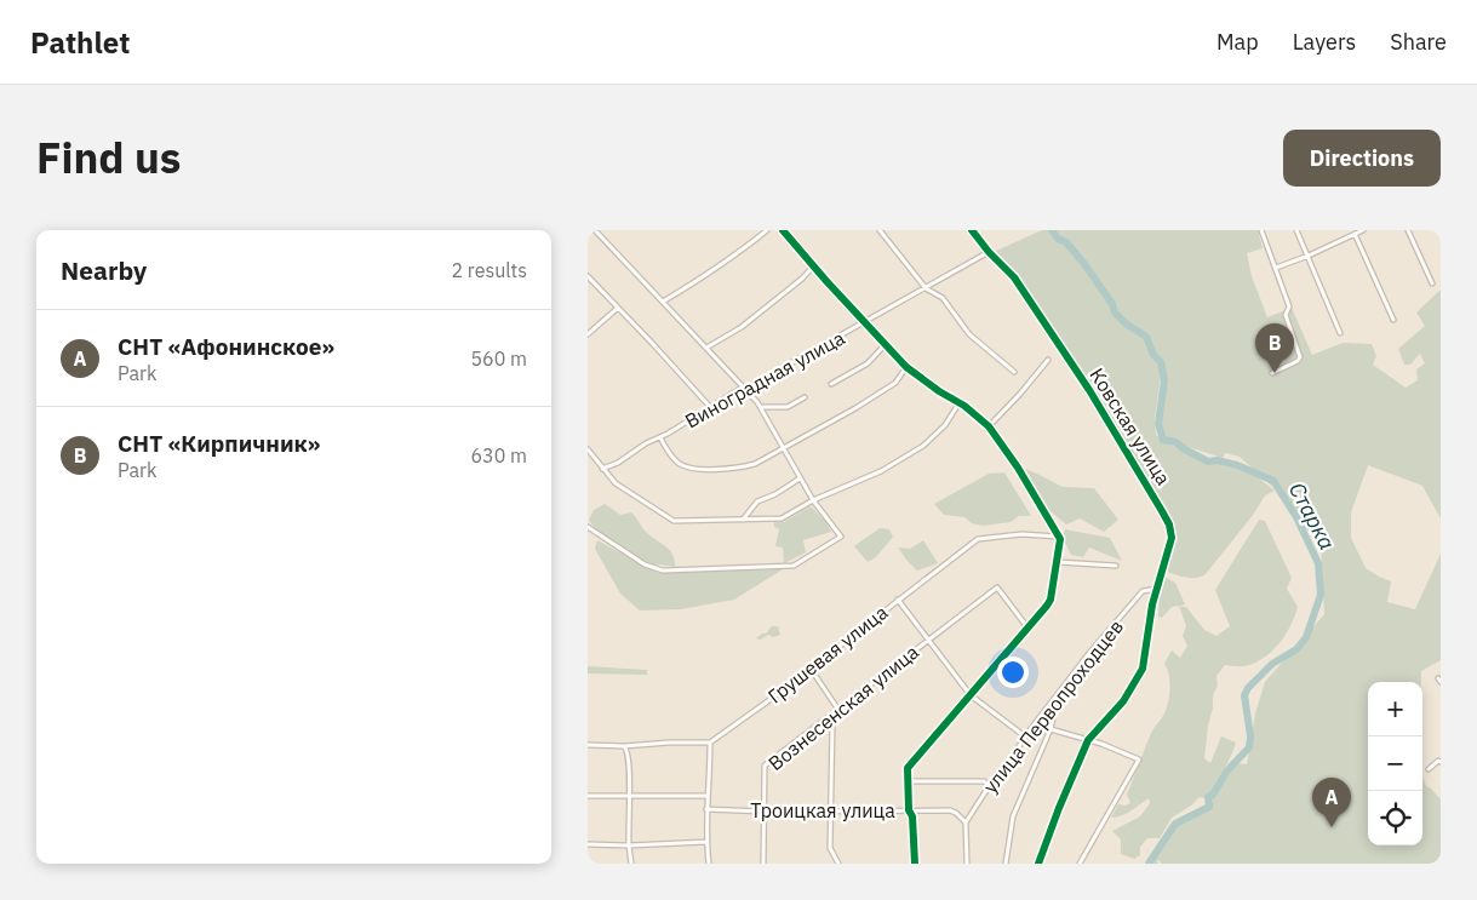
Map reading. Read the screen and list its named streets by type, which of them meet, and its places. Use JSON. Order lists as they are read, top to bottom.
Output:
{
  "streets": {
    "street": [
      "Виноградная улица",
      "Ковская улица",
      "Грушевая улица",
      "улица Первопроходцев",
      "Вознесенская улица",
      "Троицкая улица"
    ]
  },
  "crossings": [
    ["Виноградная улица", "Ковская улица"],
    ["Ковская улица", "улица Первопроходцев"],
    ["улица Первопроходцев", "Троицкая улица"],
    ["Вознесенская улица", "Троицкая улица"]
  ],
  "water": ["Старка"],
  "page": {
    "header": "Pathlet",
    "nav": ["Map", "Layers", "Share"],
    "title": "Find us",
    "buttons": "Directions",
    "heading": ["Nearby", "2 results"],
    "list": [
      {
        "mark": "A",
        "name": "СНТ «Афонинское»",
        "note": "Park",
        "value": "560 m"
      },
      {
        "mark": "B",
        "name": "СНТ «Кирпичник»",
        "note": "Park",
        "value": "630 m"
      }
    ],
    "pins": ["B", "A"],
    "map_buttons": ["+", "−"]
  }
}
